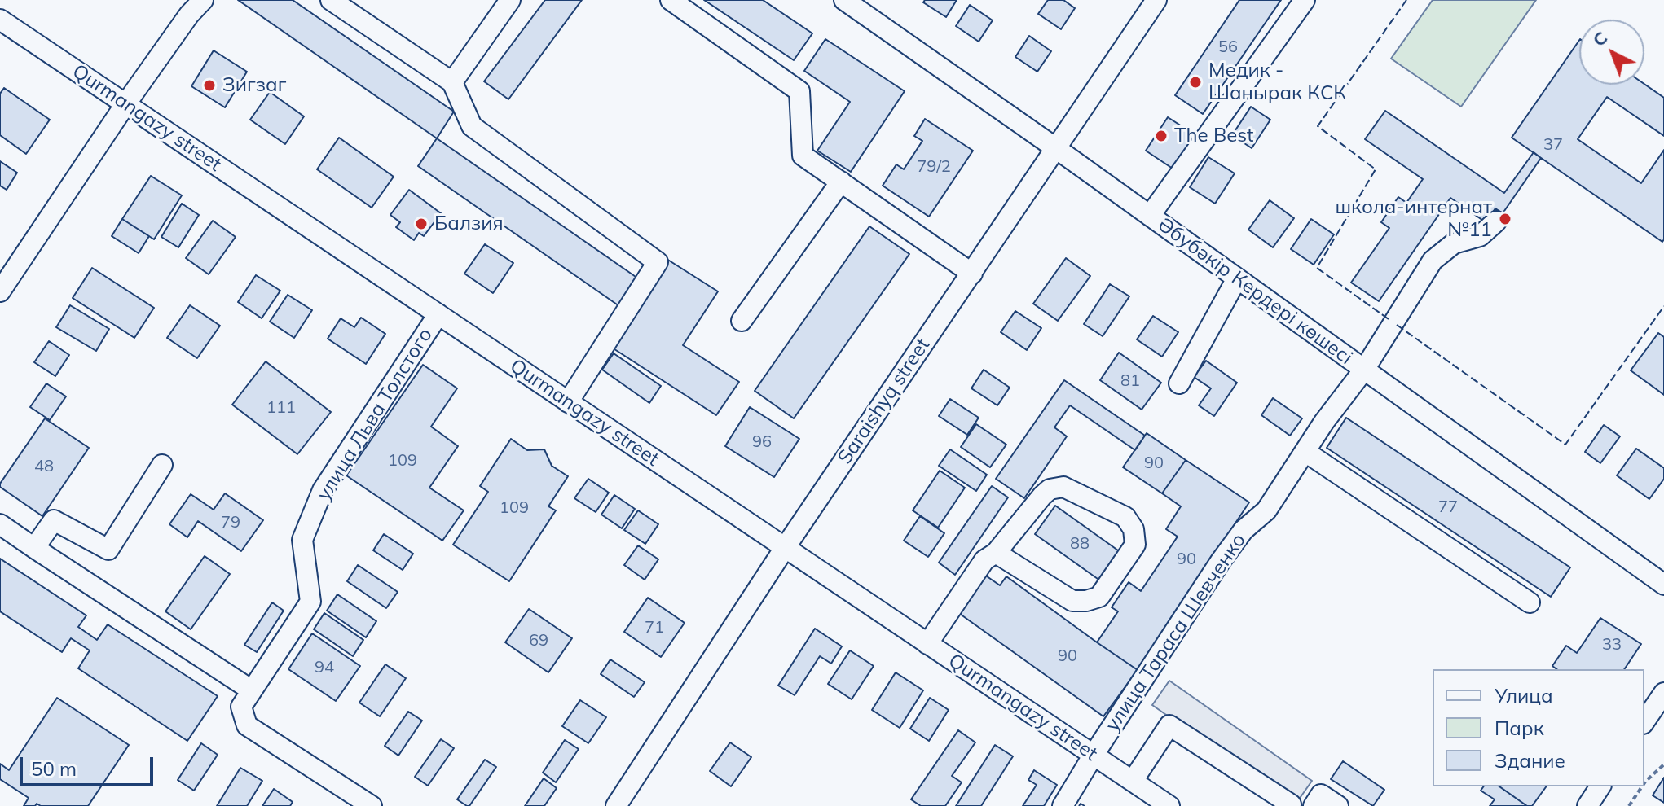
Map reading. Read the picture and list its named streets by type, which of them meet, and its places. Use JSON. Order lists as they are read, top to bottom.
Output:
{
  "streets": {
    "street": [
      "Qurmangazy street",
      "Әбубәкір Кердері көшесі",
      "Saraishyq street",
      "улица Льва Толстого",
      "улица Тараса Шевченко"
    ]
  },
  "crossings": [
    ["Qurmangazy street", "Saraishyq street"],
    ["Qurmangazy street", "улица Льва Толстого"],
    ["Qurmangazy street", "улица Тараса Шевченко"],
    ["Әбубәкір Кердері көшесі", "Saraishyq street"],
    ["Әбубәкір Кердері көшесі", "улица Тараса Шевченко"]
  ],
  "places": [
    "Медик - Шанырак КСК",
    "Зигзаг",
    "The Best",
    "школа-интернат №11",
    "Балзия"
  ],
  "house_numbers": [
    "56",
    "37",
    "79/2",
    "81",
    "111",
    "96",
    "109",
    "90",
    "48",
    "77",
    "109",
    "79",
    "88",
    "90",
    "71",
    "69",
    "33",
    "90",
    "94"
  ],
  "legend": ["Улица", "Парк", "Здание"],
  "scale_bar": "50 m",
  "north": "top left"
}
